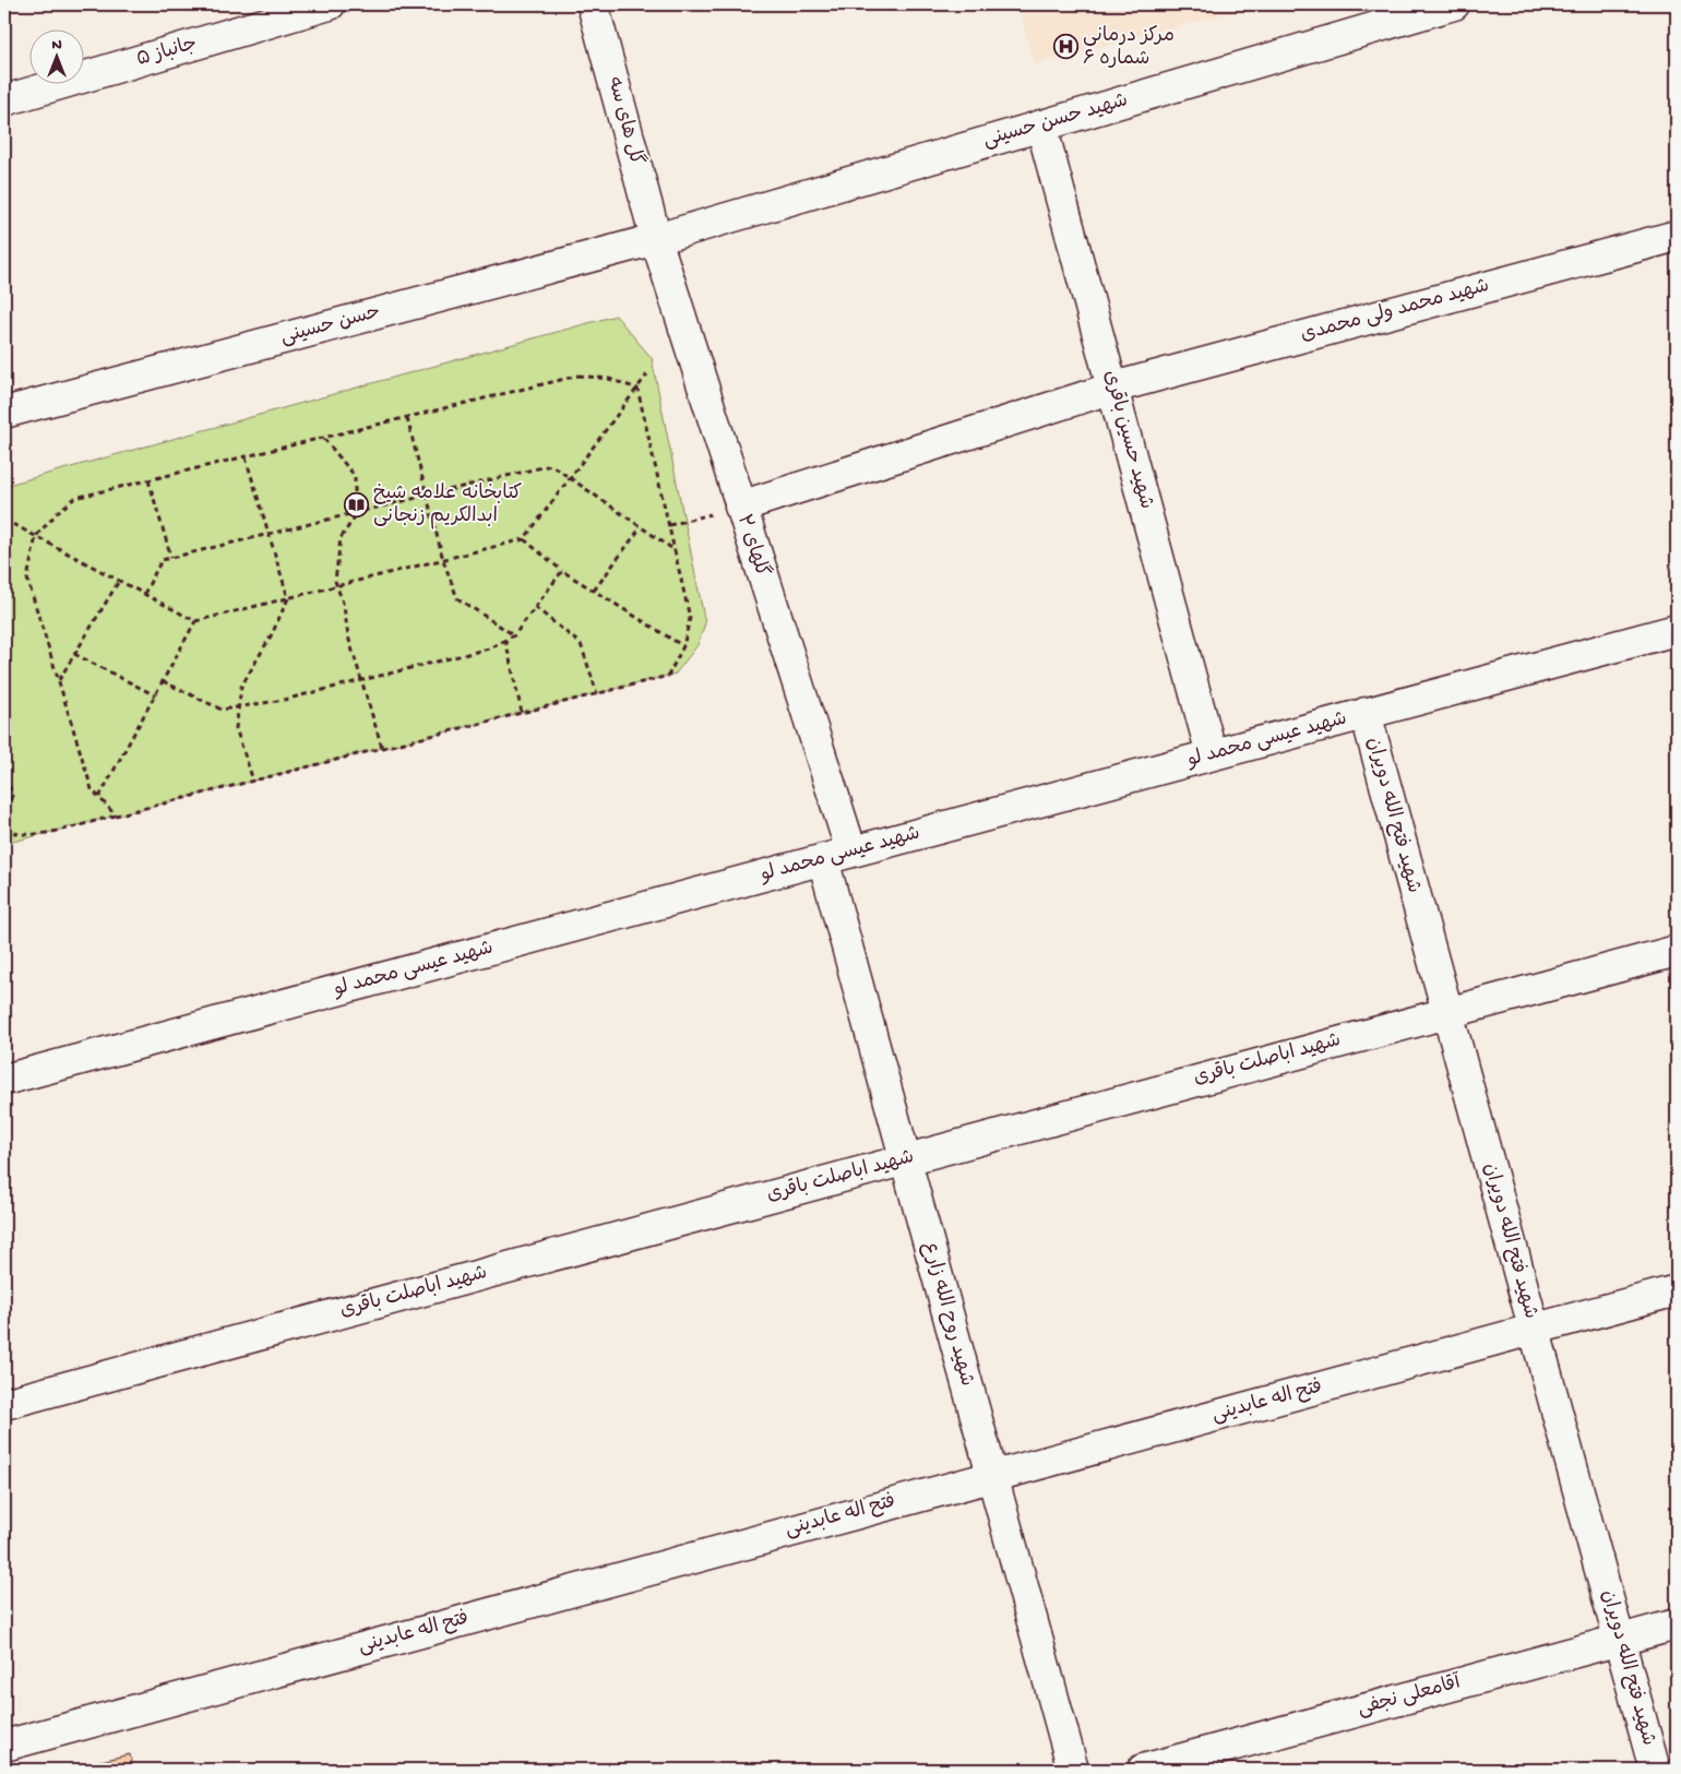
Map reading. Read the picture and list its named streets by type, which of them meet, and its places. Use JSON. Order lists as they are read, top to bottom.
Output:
{
  "streets": {
    "street": [
      "جانباز ۵",
      "گل های سه",
      "شهید حسن حسینی",
      "شهید محمد ولی محمدی",
      "حسن حسینی",
      "شهید حسین باقری",
      "گلهای ۲",
      "شهید عیسی محمد لو",
      "شهید فتح الله دویران",
      "شهید اباصلت باقری",
      "شهید روح الله زارع",
      "فتح اله عابدینی",
      "آقامعلی نجفی"
    ]
  },
  "crossings": [
    ["گل های سه", "شهید حسن حسینی"],
    ["گل های سه", "حسن حسینی"],
    ["گل های سه", "گلهای ۲"],
    ["شهید حسن حسینی", "حسن حسینی"],
    ["شهید حسن حسینی", "شهید حسین باقری"],
    ["شهید حسن حسینی", "گلهای ۲"],
    ["شهید محمد ولی محمدی", "شهید حسین باقری"],
    ["شهید محمد ولی محمدی", "گلهای ۲"],
    ["حسن حسینی", "گلهای ۲"],
    ["شهید حسین باقری", "شهید عیسی محمد لو"],
    ["گلهای ۲", "شهید عیسی محمد لو"],
    ["شهید عیسی محمد لو", "شهید فتح الله دویران"],
    ["شهید عیسی محمد لو", "شهید روح الله زارع"],
    ["شهید فتح الله دویران", "شهید اباصلت باقری"],
    ["شهید فتح الله دویران", "فتح اله عابدینی"],
    ["شهید فتح الله دویران", "آقامعلی نجفی"],
    ["شهید اباصلت باقری", "شهید روح الله زارع"],
    ["شهید روح الله زارع", "فتح اله عابدینی"]
  ],
  "places": {
    "hospital": ["مرکز درمانی شماره ۶"],
    "library": ["کتابخانه علامه شیخ ابدالکریم زنجانی"]
  },
  "north": "top"
}
